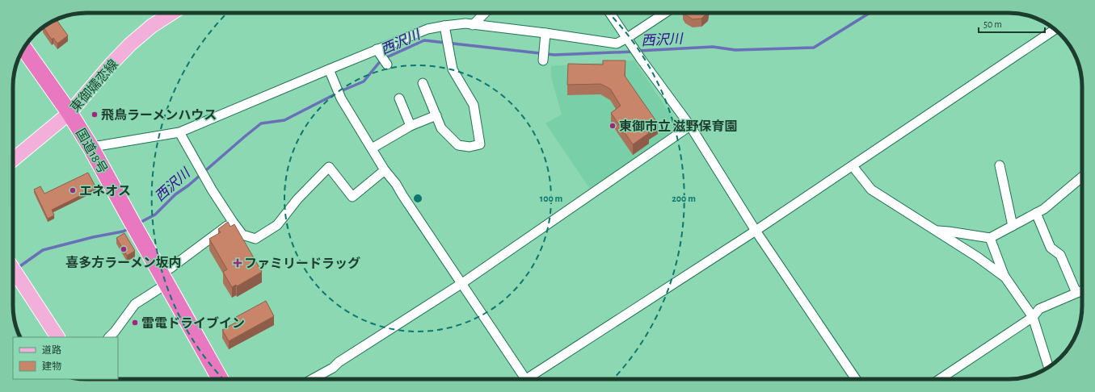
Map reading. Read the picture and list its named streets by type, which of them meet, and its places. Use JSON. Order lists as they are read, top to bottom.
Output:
{
  "streets": {
    "highway": ["国道18号"],
    "main road": ["東御嬬恋線"]
  },
  "crossings": [
    ["東御嬬恋線", "国道18号"]
  ],
  "water": ["西沢川"],
  "places": {
    "other": [
      "飛鳥ラーメンハウス",
      "東御市立 滋野保育園",
      "エネオス",
      "喜多方ラーメン坂内",
      "雷電ドライブイン"
    ],
    "health": ["ファミリードラッグ"]
  },
  "legend": ["道路", "建物"],
  "scale_bar": "50 m",
  "rings": ["100 m", "200 m"]
}
